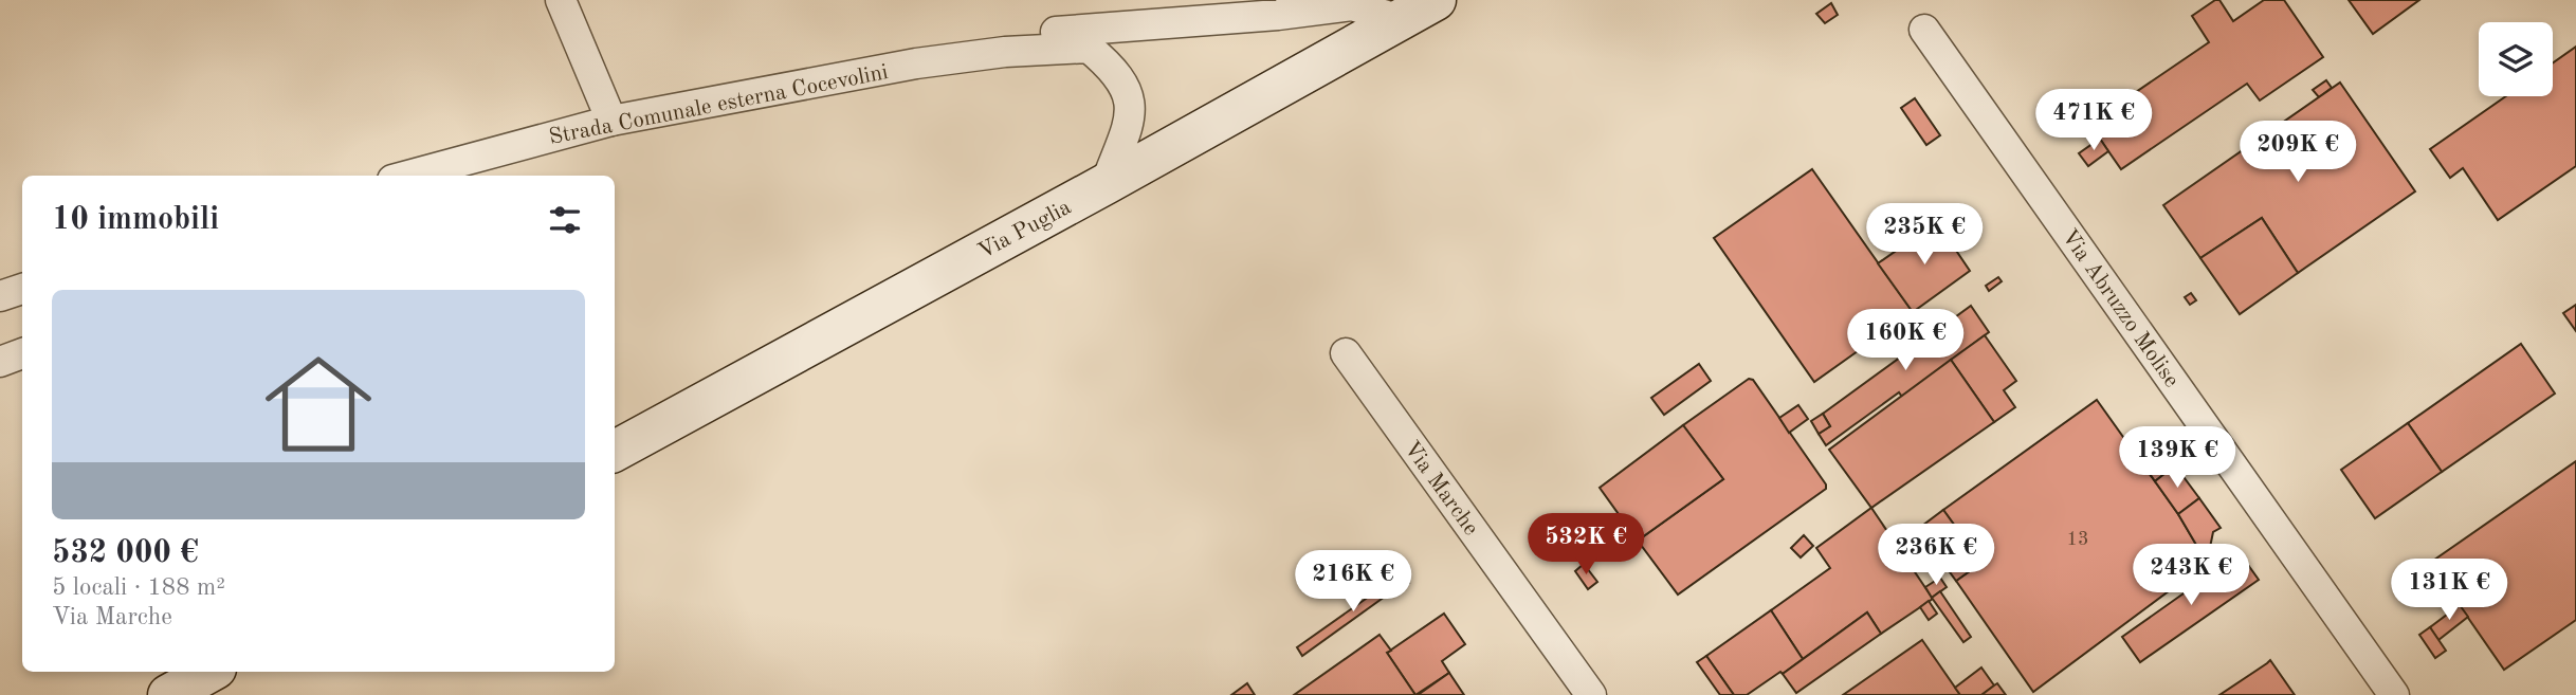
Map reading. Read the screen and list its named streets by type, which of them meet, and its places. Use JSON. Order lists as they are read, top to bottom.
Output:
{
  "streets": {
    "main road": ["Via Puglia"],
    "street": ["Strada Comunale esterna Cocevolini", "Via Abruzzo Molise", "Via Marche"]
  },
  "house_numbers": ["13"],
  "page": {
    "price": [
      "471K €",
      "209K €",
      "235K €",
      "160K €",
      "139K €",
      "532K €",
      "236K €",
      "243K €",
      "216K €",
      "131K €"
    ],
    "heading": "10 immobili",
    "list": [
      {
        "name": "532 000 €",
        "note": "5 locali · 188 m² · Via Marche"
      }
    ]
  }
}
